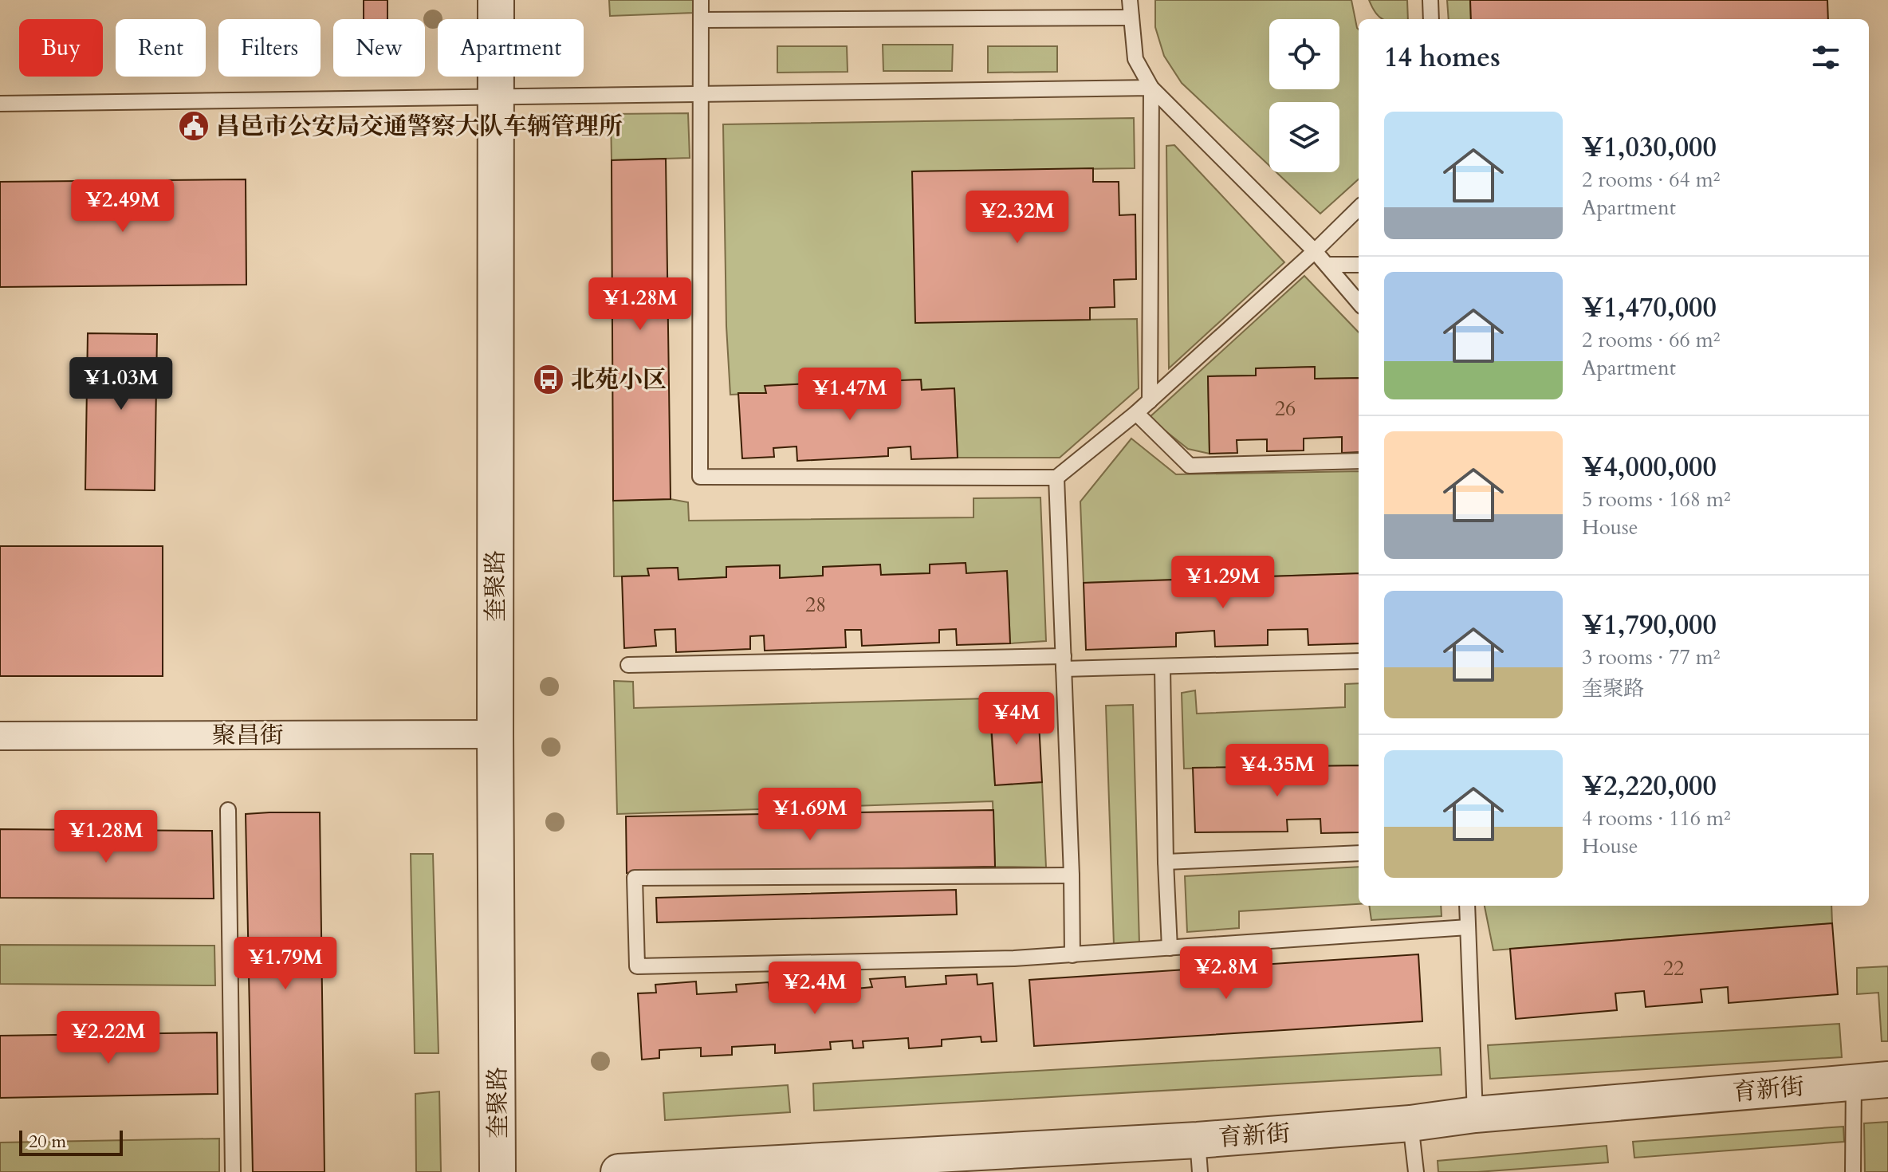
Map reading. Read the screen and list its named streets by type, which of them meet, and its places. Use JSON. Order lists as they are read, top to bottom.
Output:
{
  "streets": {
    "street": ["奎聚路", "聚昌街", "育新街"]
  },
  "crossings": [
    ["奎聚路", "聚昌街"]
  ],
  "places": {
    "public building": ["昌邑市公安局交通警察大队车辆管理所"],
    "bus stop": ["北苑小区"]
  },
  "house_numbers": ["26", "28", "22"],
  "scale_bar": "20 m",
  "page": {
    "chip": [
      "Buy",
      "Rent",
      "Filters",
      "New",
      "Apartment"
    ],
    "heading": "14 homes",
    "list": [
      {
        "name": "¥1,030,000",
        "note": "2 rooms · 64 m² · Apartment"
      },
      {
        "name": "¥1,470,000",
        "note": "2 rooms · 66 m² · Apartment"
      },
      {
        "name": "¥4,000,000",
        "note": "5 rooms · 168 m² · House"
      },
      {
        "name": "¥1,790,000",
        "note": "3 rooms · 77 m² · 奎聚路"
      },
      {
        "name": "¥2,220,000",
        "note": "4 rooms · 116 m² · House"
      }
    ],
    "price": [
      "¥2.49M",
      "¥2.32M",
      "¥1.28M",
      "¥1.03M",
      "¥1.47M",
      "¥1.29M",
      "¥4M",
      "¥4.35M",
      "¥1.69M",
      "¥1.28M",
      "¥1.79M",
      "¥2.8M",
      "¥2.4M",
      "¥2.22M"
    ],
    "scale": "20 m"
  }
}
